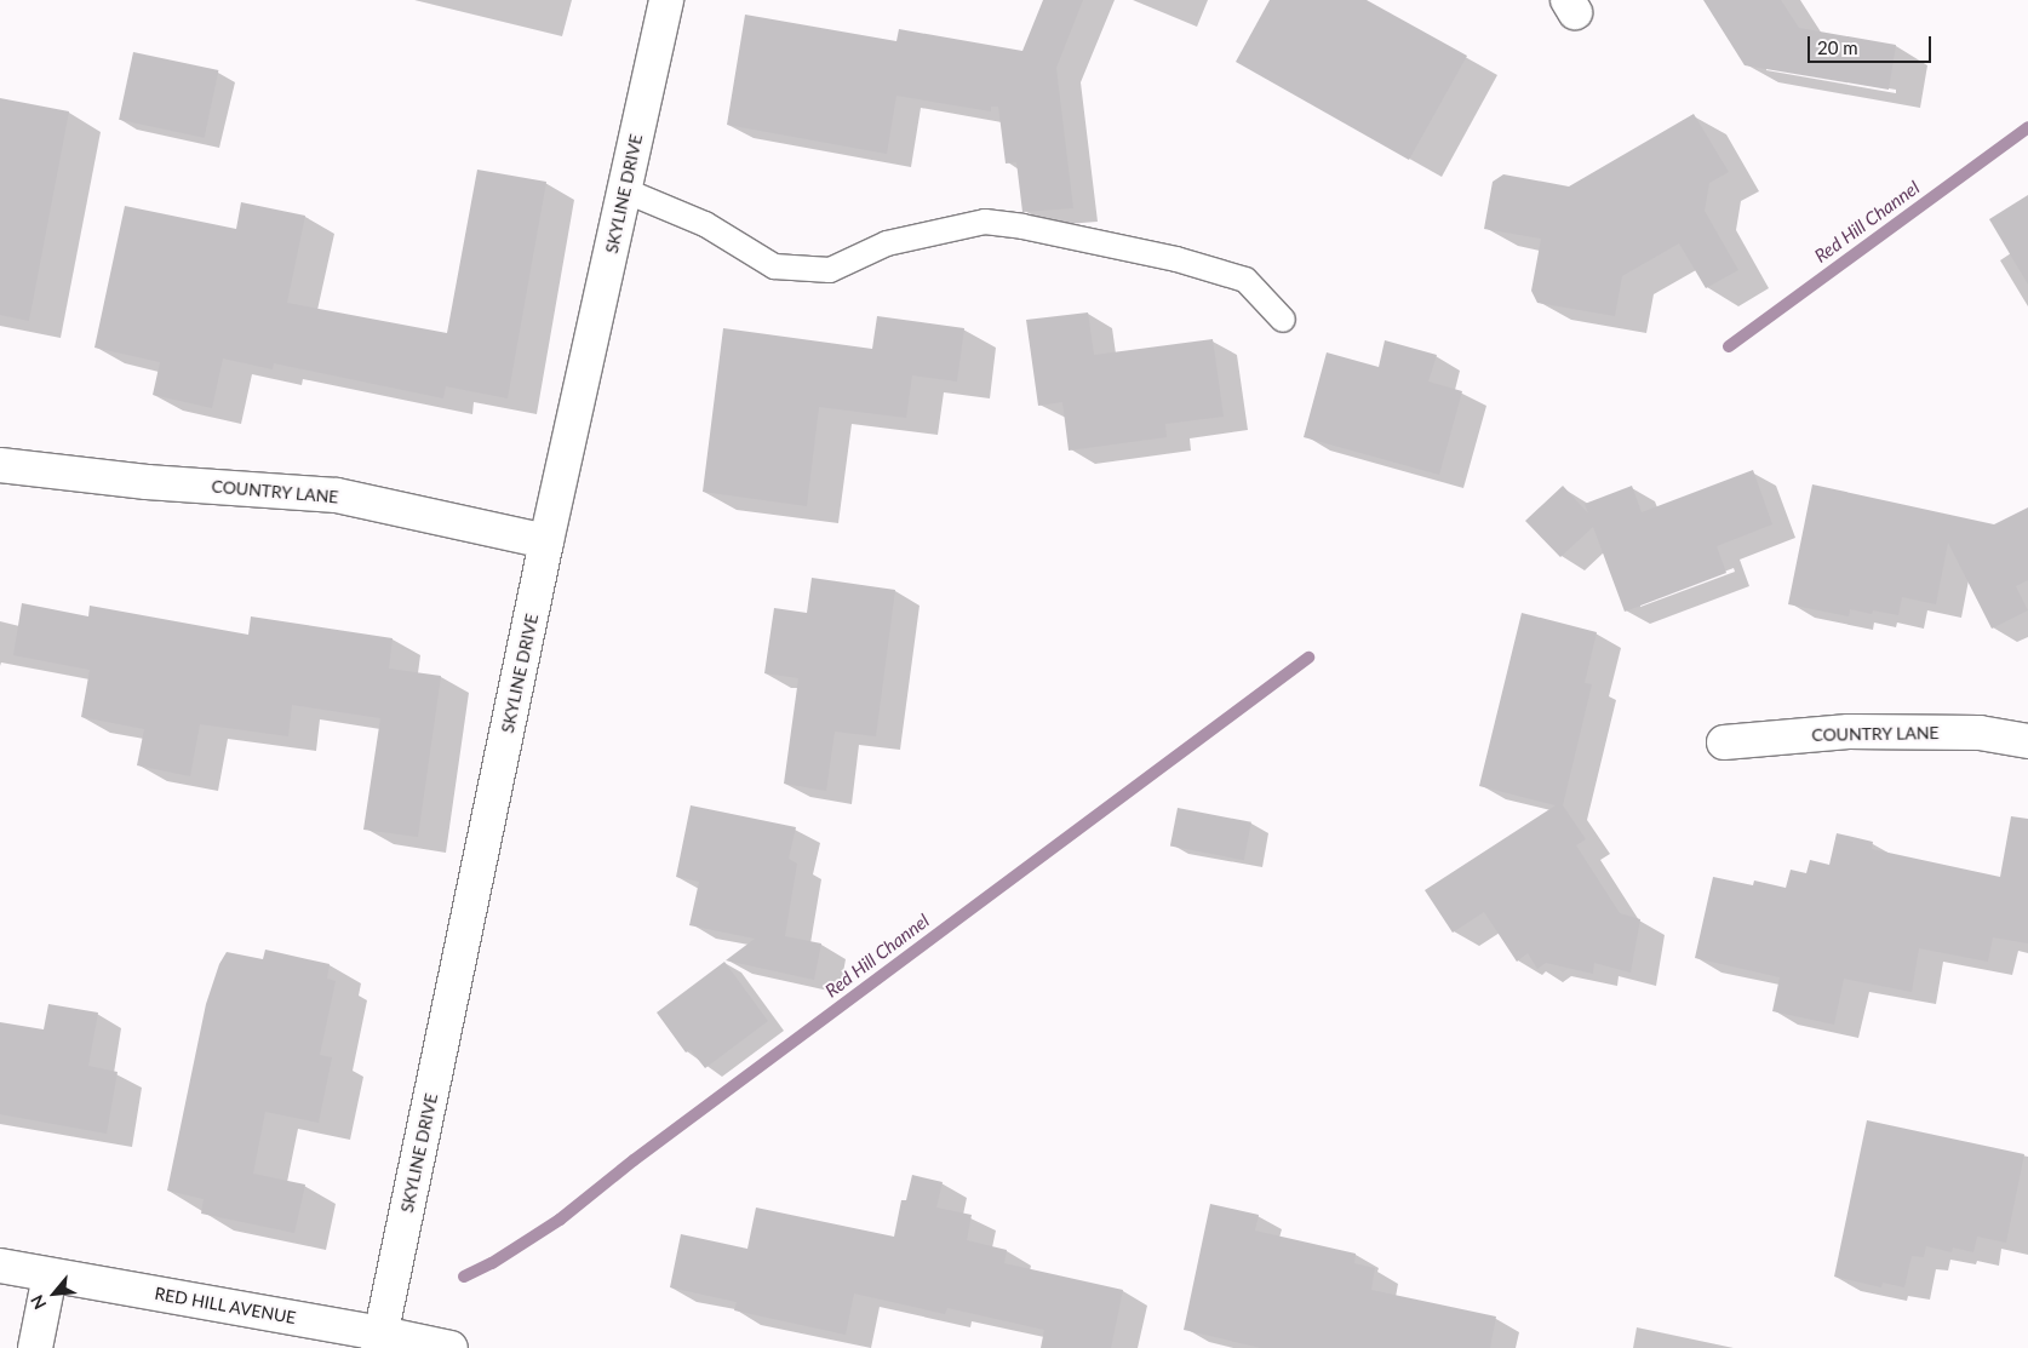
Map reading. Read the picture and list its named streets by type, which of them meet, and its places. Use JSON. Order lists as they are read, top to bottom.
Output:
{
  "streets": {
    "street": ["SKYLINE DRIVE", "COUNTRY LANE", "RED HILL AVENUE"]
  },
  "crossings": [
    ["SKYLINE DRIVE", "COUNTRY LANE"],
    ["SKYLINE DRIVE", "RED HILL AVENUE"]
  ],
  "water": ["Red Hill Channel"],
  "scale_bar": "20 m",
  "north": "bottom left"
}
